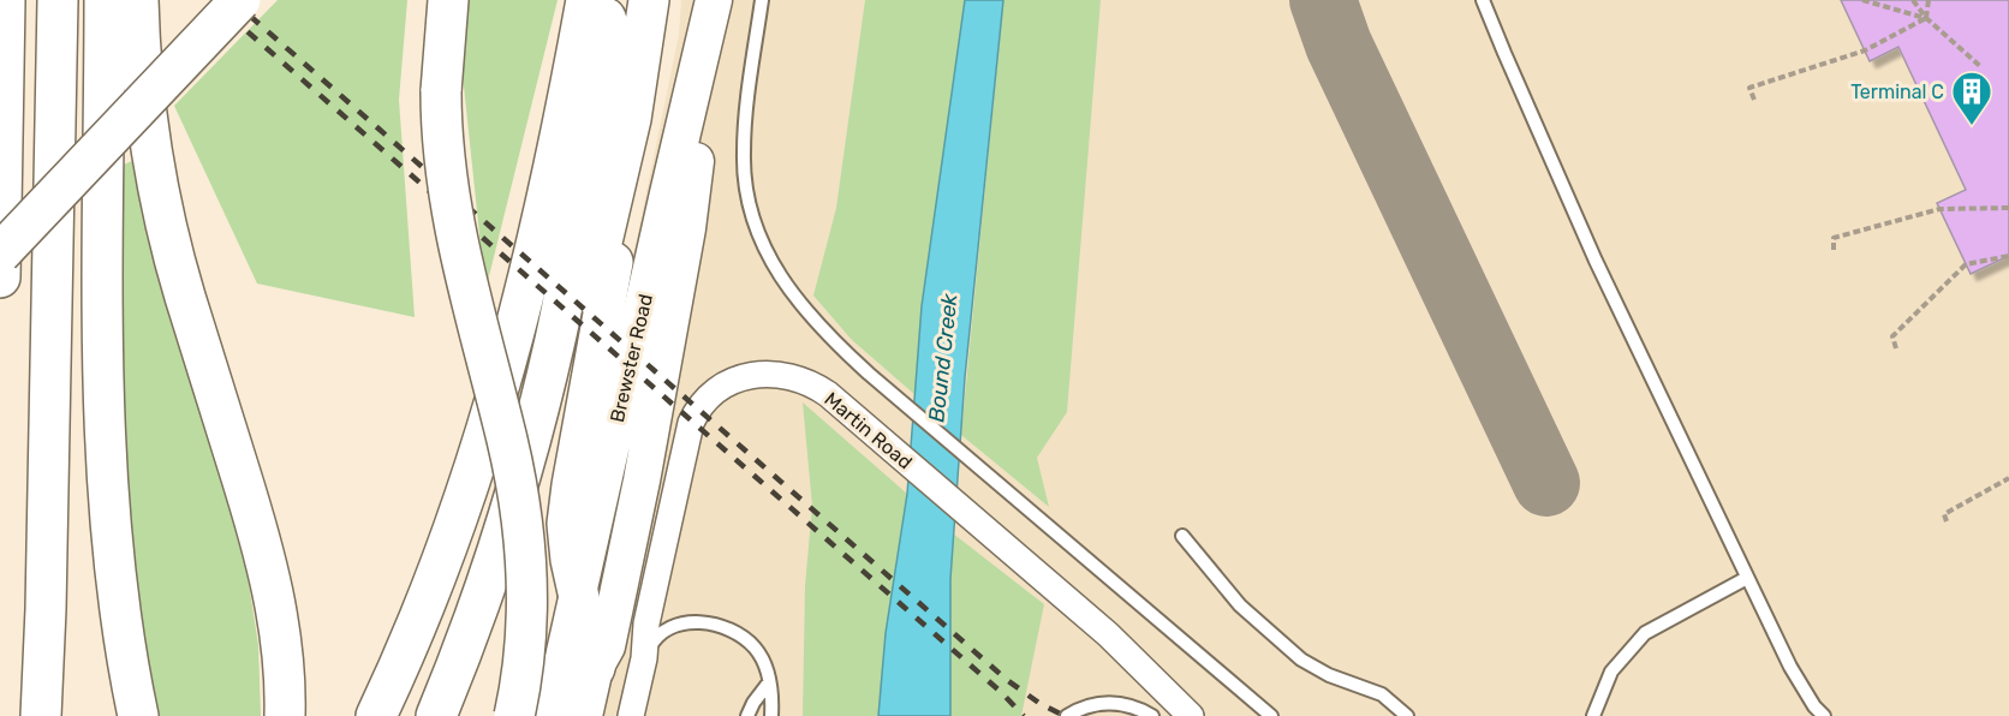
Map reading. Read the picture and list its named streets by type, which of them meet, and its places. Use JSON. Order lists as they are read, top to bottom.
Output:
{
  "streets": {
    "street": ["Brewster Road", "Martin Road"]
  },
  "water": ["Bound Creek"],
  "places": {
    "building": ["Terminal C"]
  }
}
